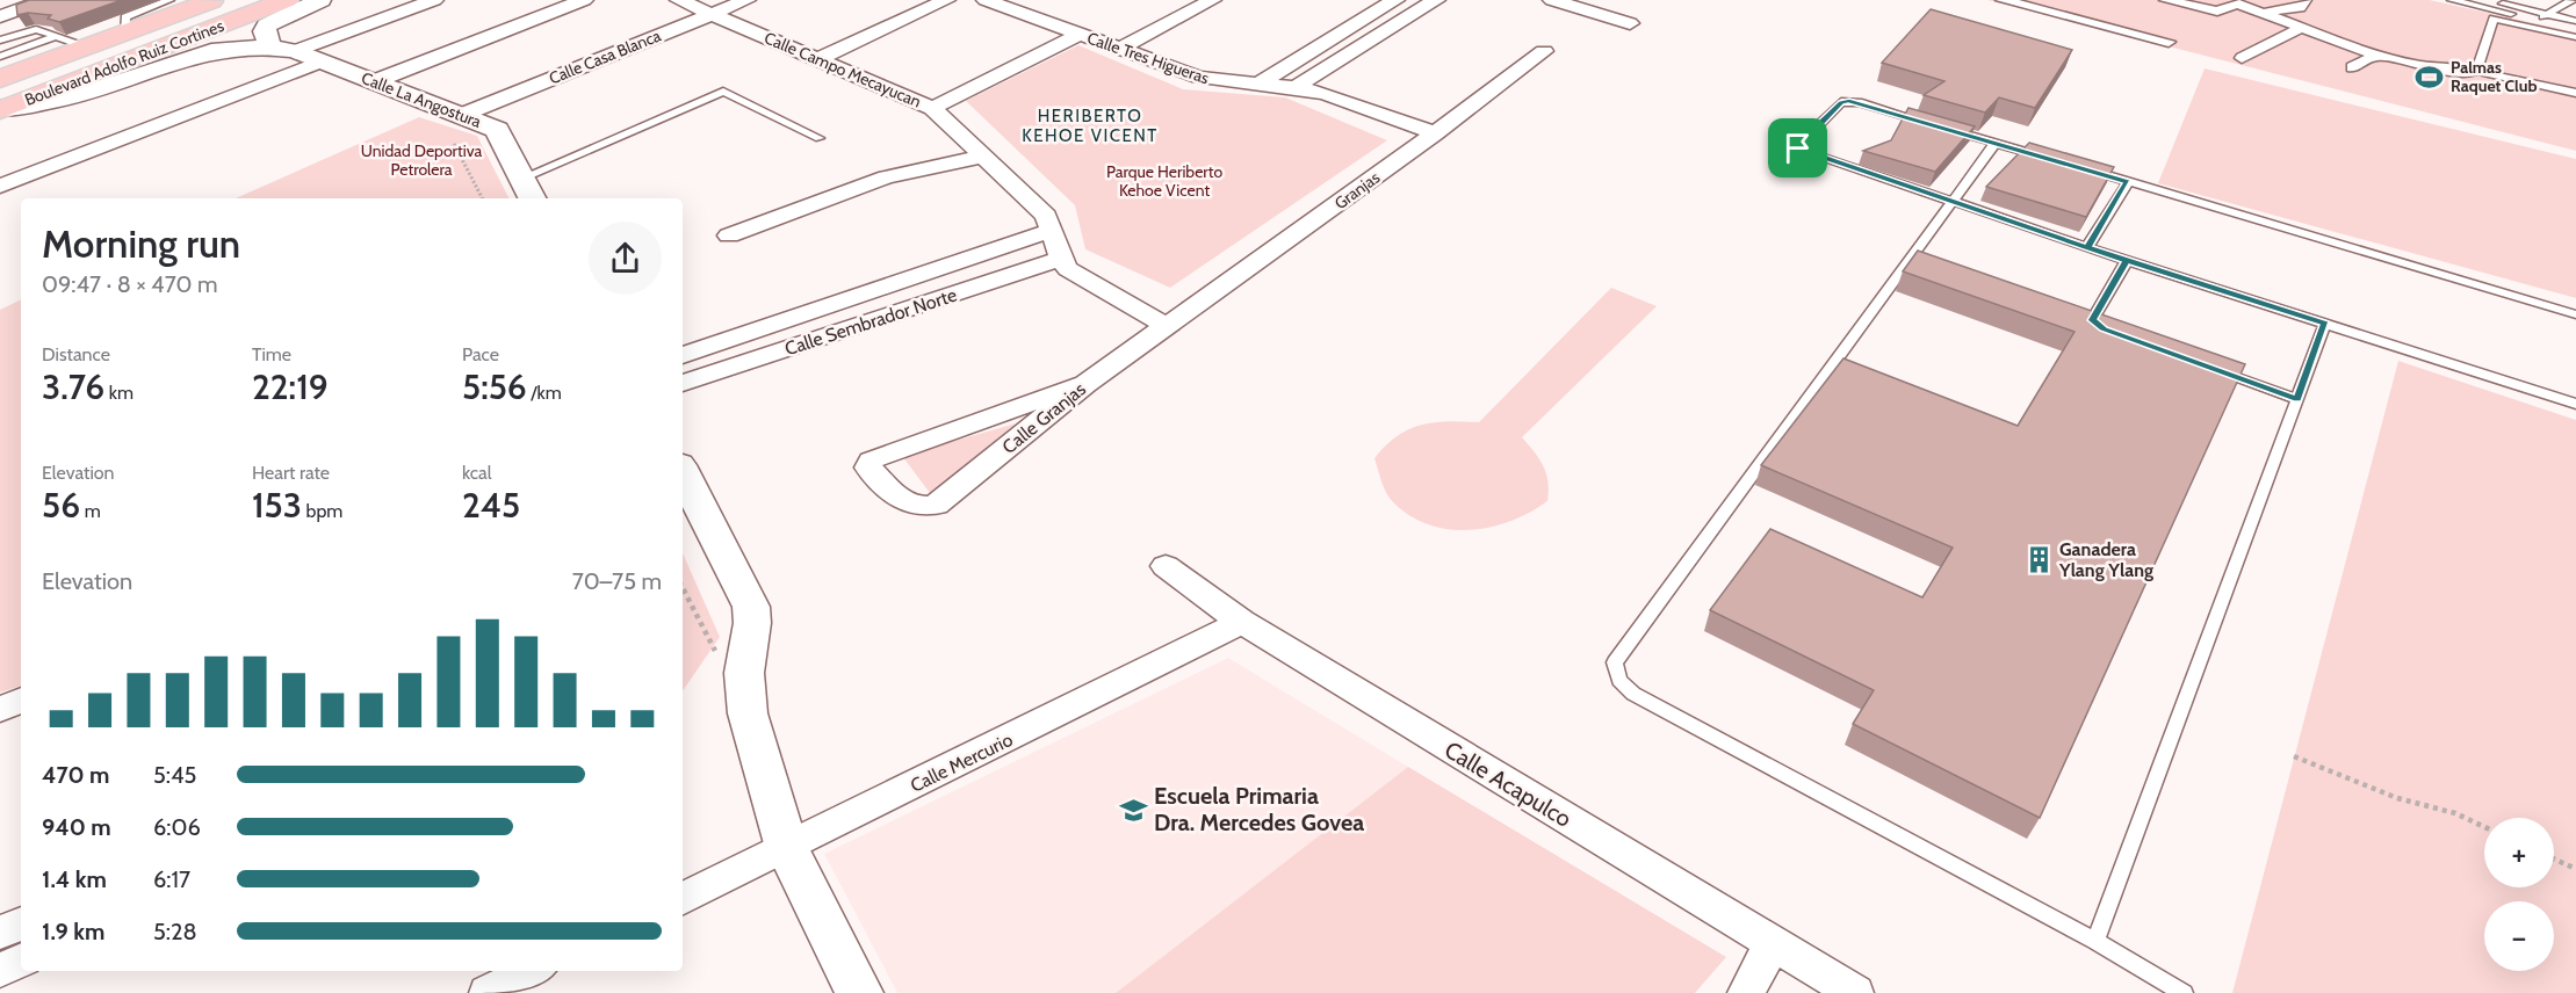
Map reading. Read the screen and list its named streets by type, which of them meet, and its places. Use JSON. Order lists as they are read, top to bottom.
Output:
{
  "streets": {
    "main road": ["Boulevard Adolfo Ruiz Cortines"],
    "street": [
      "Calle Casa Blanca",
      "Calle Tres Higueras",
      "Calle Campo Mecayucan",
      "Calle La Angostura",
      "Granjas",
      "Calle Sembrador Norte",
      "Calle Granjas",
      "Calle Mercurio",
      "Calle Acapulco"
    ]
  },
  "crossings": [
    ["Calle Casa Blanca", "Calle Campo Mecayucan"],
    ["Calle Casa Blanca", "Calle La Angostura"],
    ["Calle Tres Higueras", "Granjas"],
    ["Boulevard Adolfo Ruiz Cortines", "Calle La Angostura"],
    ["Calle Campo Mecayucan", "Calle Sembrador Norte"],
    ["Granjas", "Calle Granjas"],
    ["Calle Mercurio", "Calle Acapulco"]
  ],
  "districts": ["HERIBERTO KEHOE VICENT"],
  "parks": ["Unidad Deportiva Petrolera", "Parque Heriberto Kehoe Vicent"],
  "places": {
    "sports": ["Palmas Raquet Club"],
    "building": ["Ganadera Ylang Ylang"],
    "school or university": ["Escuela Primaria Dra. Mercedes Govea"]
  },
  "page": {
    "heading": ["Morning run", "09:47 · 8 × 470 m"],
    "stats": [
      ["Distance", "3.76 km"],
      ["Time", "22:19"],
      ["Pace", "5:56 /km"],
      ["Elevation", "56 m"],
      ["Heart rate", "153 bpm"],
      ["kcal", "245"]
    ],
    "chart": ["Elevation", "70–75 m"],
    "list": [
      {
        "name": "470 m",
        "note": "5:45"
      },
      {
        "name": "940 m",
        "note": "6:06"
      },
      {
        "name": "1.4 km",
        "note": "6:17"
      },
      {
        "name": "1.9 km",
        "note": "5:28"
      }
    ],
    "map_buttons": ["+", "−"]
  }
}
